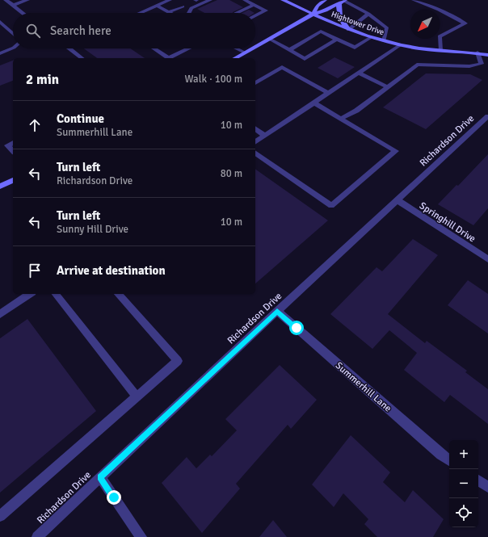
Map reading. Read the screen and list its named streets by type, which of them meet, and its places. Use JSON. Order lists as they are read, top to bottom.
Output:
{
  "streets": {
    "main road": ["Hightower Drive"],
    "street": ["Richardson Drive", "Springhill Drive", "Summerhill Lane"]
  },
  "crossings": [
    ["Richardson Drive", "Springhill Drive"],
    ["Richardson Drive", "Summerhill Lane"]
  ],
  "north": "bottom left",
  "page": {
    "search": "Search here",
    "heading": ["2 min", "Walk · 100 m"],
    "list": [
      ["Continue", "Summerhill Lane", "10 m"],
      ["Turn left", "Richardson Drive", "80 m"],
      ["Turn left", "Sunny Hill Drive", "10 m"],
      "Arrive at destination"
    ],
    "map_buttons": ["+", "−"]
  }
}
